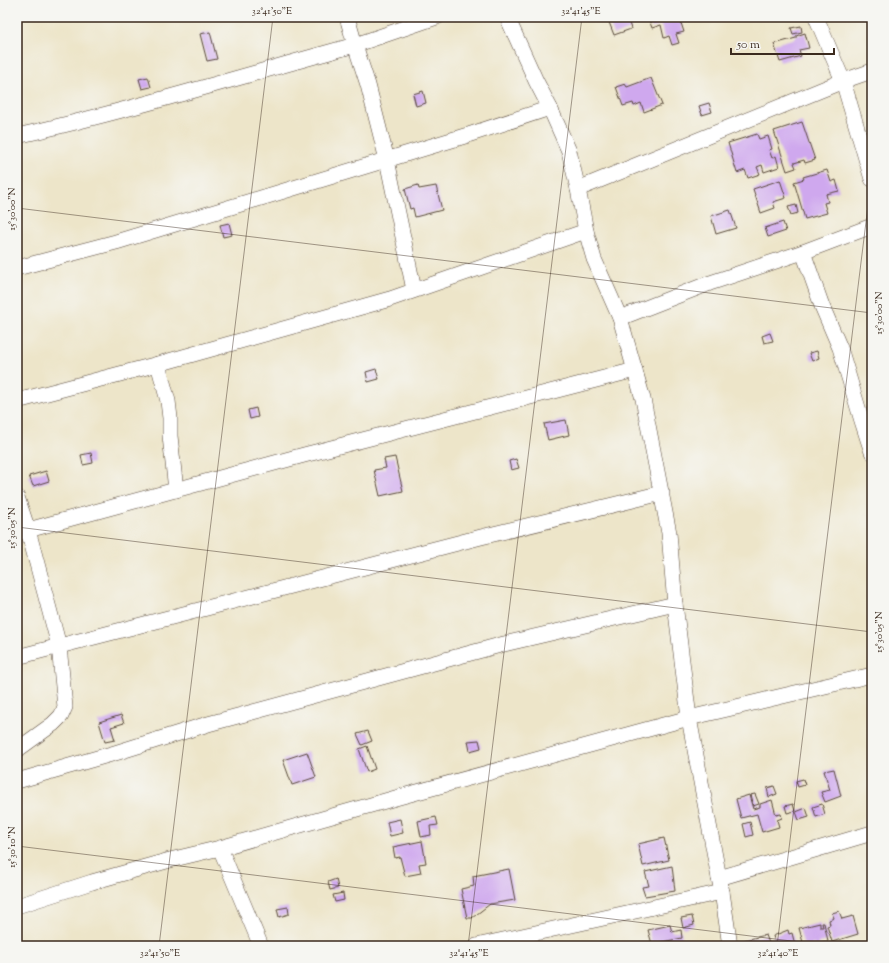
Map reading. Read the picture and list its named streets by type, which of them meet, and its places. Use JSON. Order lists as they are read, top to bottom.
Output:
{
  "scale_bar": "50 m",
  "coordinates": [
    "32°41'50\"E",
    "32°41'45\"E",
    "15°30'00\"N",
    "15°30'05\"N",
    "15°30'10\"N",
    "32°41'40\"E"
  ]
}
